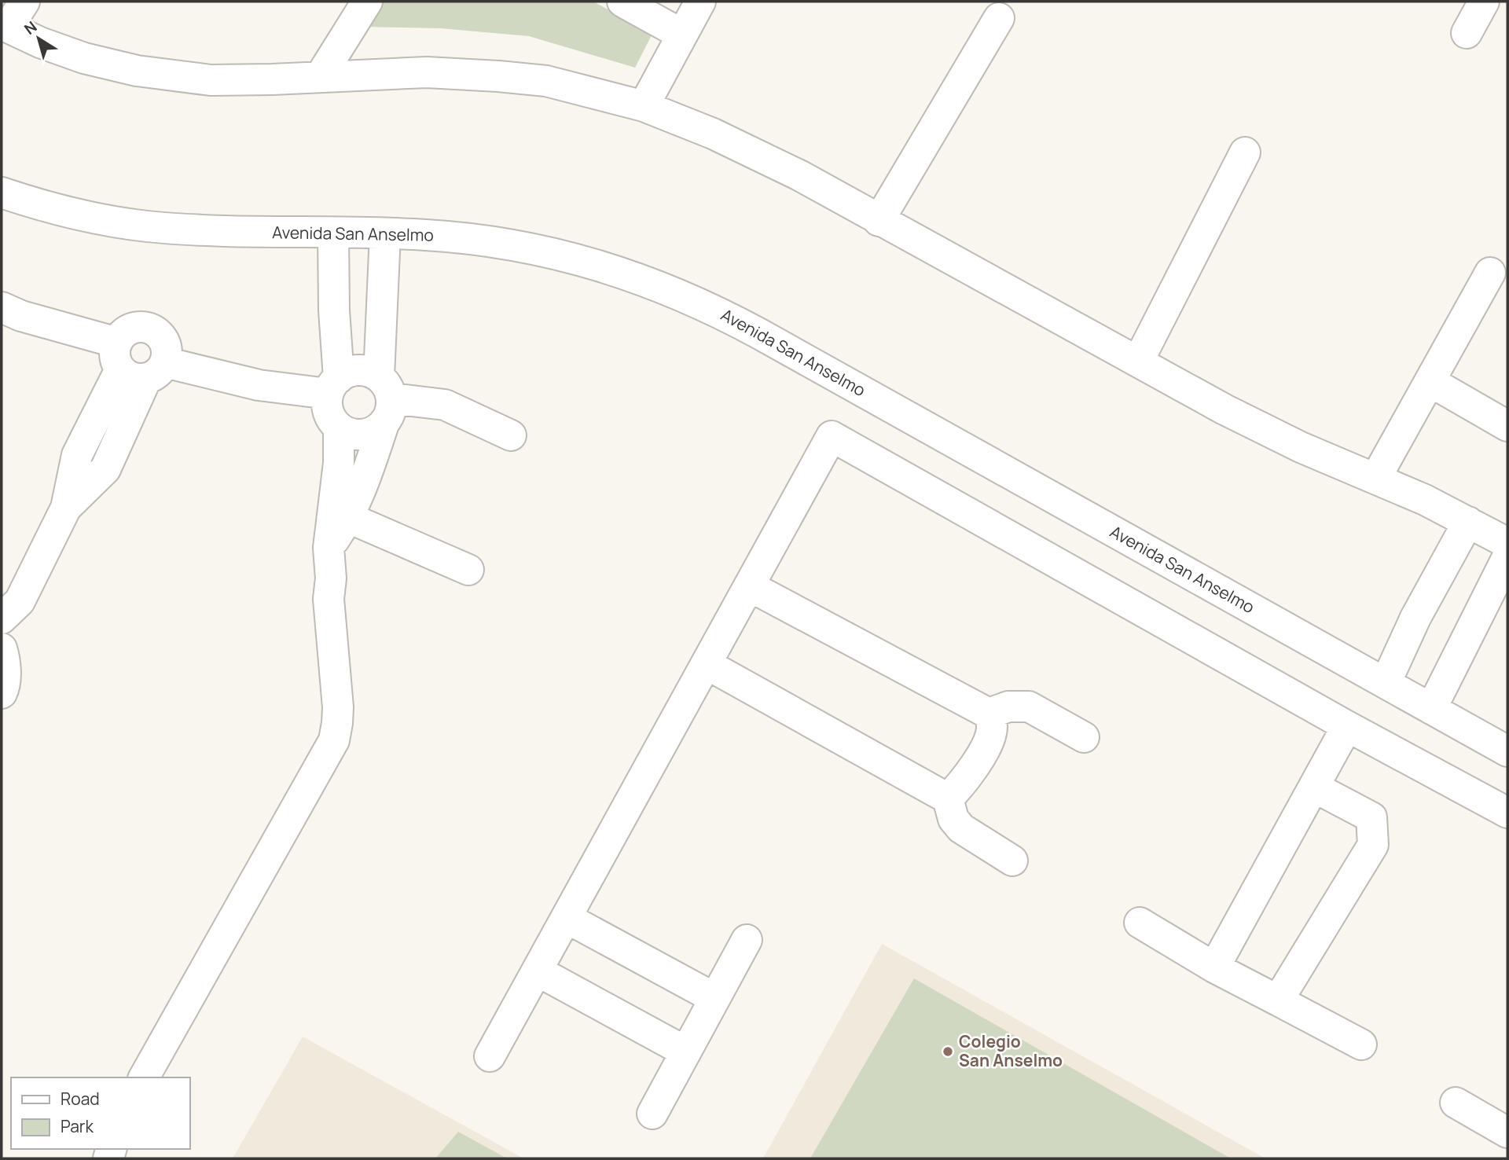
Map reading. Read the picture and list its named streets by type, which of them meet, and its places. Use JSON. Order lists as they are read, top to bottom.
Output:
{
  "streets": {
    "street": ["Avenida San Anselmo"]
  },
  "places": ["Colegio San Anselmo"],
  "legend": ["Road", "Park"],
  "north": "top left"
}
